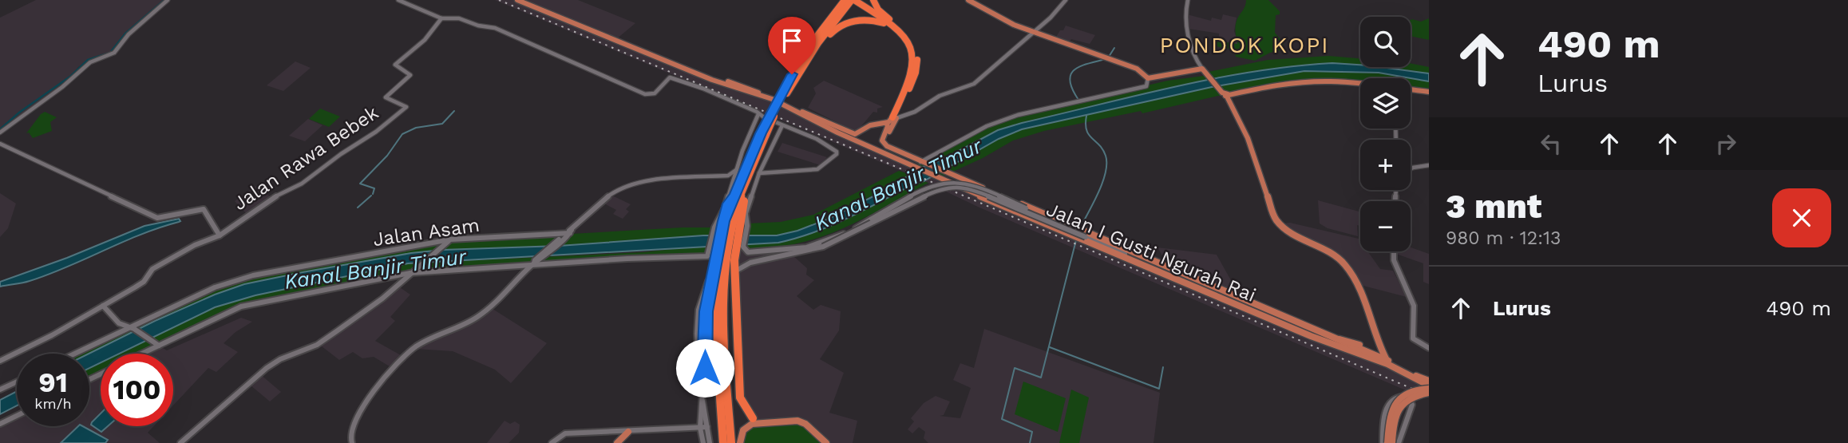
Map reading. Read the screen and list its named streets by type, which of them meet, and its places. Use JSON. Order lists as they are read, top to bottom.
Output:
{
  "streets": {
    "main road": ["Jalan I Gusti Ngurah Rai"],
    "street": ["Jalan Rawa Bebek", "Jalan Asam"]
  },
  "districts": ["PONDOK KOPI"],
  "water": ["Kanal Banjir Timur"],
  "page": {
    "turn": ["490 m", "Lurus"],
    "map_buttons": ["+", "−"],
    "heading": ["3 mnt", "980 m · 12:13"],
    "list": [
      {
        "name": "Lurus",
        "value": "490 m"
      }
    ],
    "speed": "91 km/h",
    "limit": "100"
  }
}
